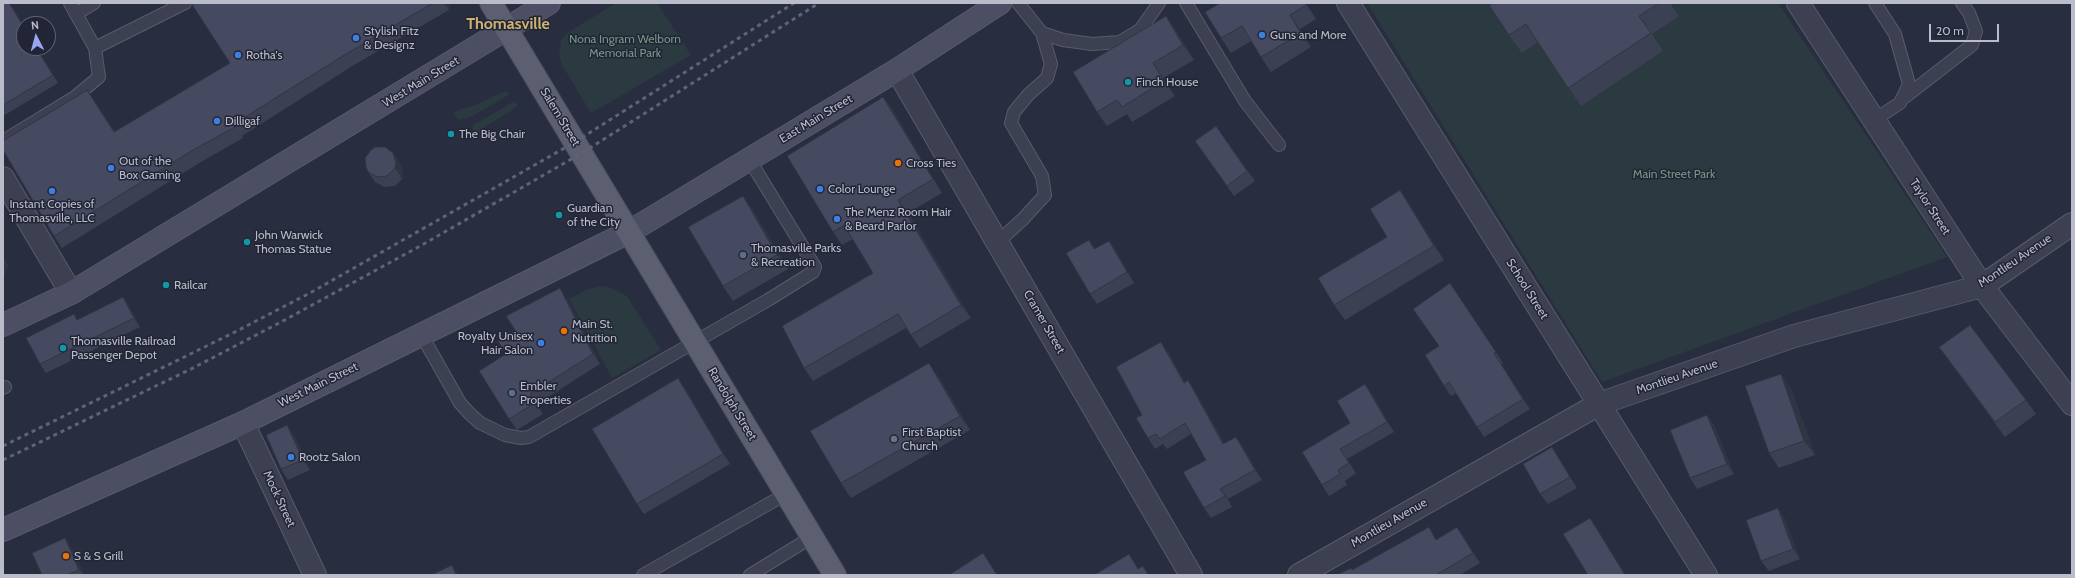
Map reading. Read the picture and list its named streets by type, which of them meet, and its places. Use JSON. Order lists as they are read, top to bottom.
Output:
{
  "streets": {
    "main road": ["Salem Street", "Randolph Street"],
    "street": [
      "West Main Street",
      "East Main Street",
      "Taylor Street",
      "Montlieu Avenue",
      "School Street",
      "Cramer Street",
      "Mock Street"
    ]
  },
  "crossings": [
    ["West Main Street", "Salem Street"],
    ["West Main Street", "East Main Street"],
    ["West Main Street", "Randolph Street"],
    ["West Main Street", "Mock Street"],
    ["Salem Street", "East Main Street"],
    ["Salem Street", "Randolph Street"],
    ["East Main Street", "Cramer Street"],
    ["East Main Street", "Randolph Street"],
    ["Taylor Street", "Montlieu Avenue"],
    ["Montlieu Avenue", "School Street"]
  ],
  "districts": ["Thomasville"],
  "parks": ["Nona Ingram Welborn Memorial Park", "Main Street Park"],
  "places": [
    "Guns and More",
    "Stylish Fitz & Designz",
    "Rotha's",
    "Finch House",
    "Dilligaf",
    "The Big Chair",
    "Cross Ties",
    "Out of the Box Gaming",
    "Color Lounge",
    "Instant Copies of Thomasville, LLC",
    "Guardian of the City",
    "The Menz Room Hair & Beard Parlor",
    "John Warwick Thomas Statue",
    "Thomasville Parks & Recreation",
    "Railcar",
    "Main St. Nutrition",
    "Royalty Unisex Hair Salon",
    "Thomasville Railroad Passenger Depot",
    "Embler Properties",
    "First Baptist Church",
    "Rootz Salon",
    "S & S Grill"
  ],
  "scale_bar": "20 m",
  "north": "top"
}
